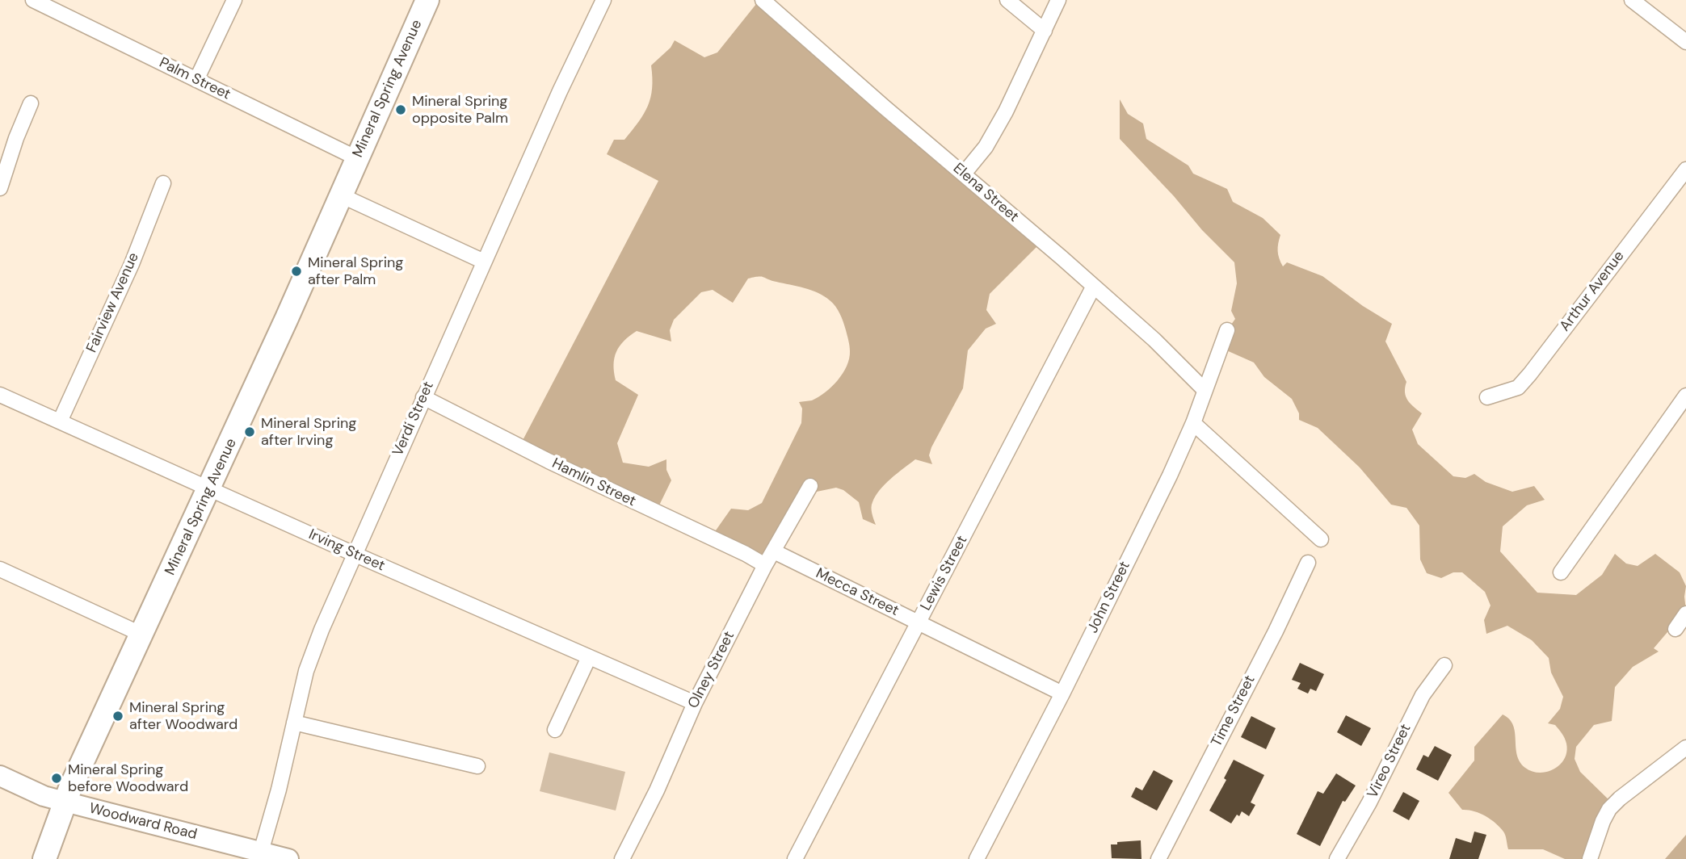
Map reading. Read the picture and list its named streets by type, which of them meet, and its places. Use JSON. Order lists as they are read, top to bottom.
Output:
{
  "streets": {
    "main road": ["Mineral Spring Avenue"],
    "street": [
      "Palm Street",
      "Elena Street",
      "Arthur Avenue",
      "Fairview Avenue",
      "Verdi Street",
      "Hamlin Street",
      "Irving Street",
      "Lewis Street",
      "Mecca Street",
      "John Street",
      "Olney Street",
      "Time Street",
      "Vireo Street",
      "Woodward Road"
    ]
  },
  "crossings": [
    ["Palm Street", "Mineral Spring Avenue"],
    ["Mineral Spring Avenue", "Irving Street"],
    ["Mineral Spring Avenue", "Woodward Road"],
    ["Elena Street", "Lewis Street"],
    ["Elena Street", "John Street"],
    ["Fairview Avenue", "Irving Street"],
    ["Verdi Street", "Hamlin Street"],
    ["Verdi Street", "Irving Street"],
    ["Verdi Street", "Woodward Road"],
    ["Hamlin Street", "Olney Street"],
    ["Irving Street", "Olney Street"],
    ["Lewis Street", "Mecca Street"],
    ["Mecca Street", "John Street"],
    ["Mecca Street", "Olney Street"]
  ],
  "places": [
    "Mineral Spring opposite Palm",
    "Mineral Spring after Palm",
    "Mineral Spring after Irving",
    "Mineral Spring after Woodward",
    "Mineral Spring before Woodward"
  ]
}
